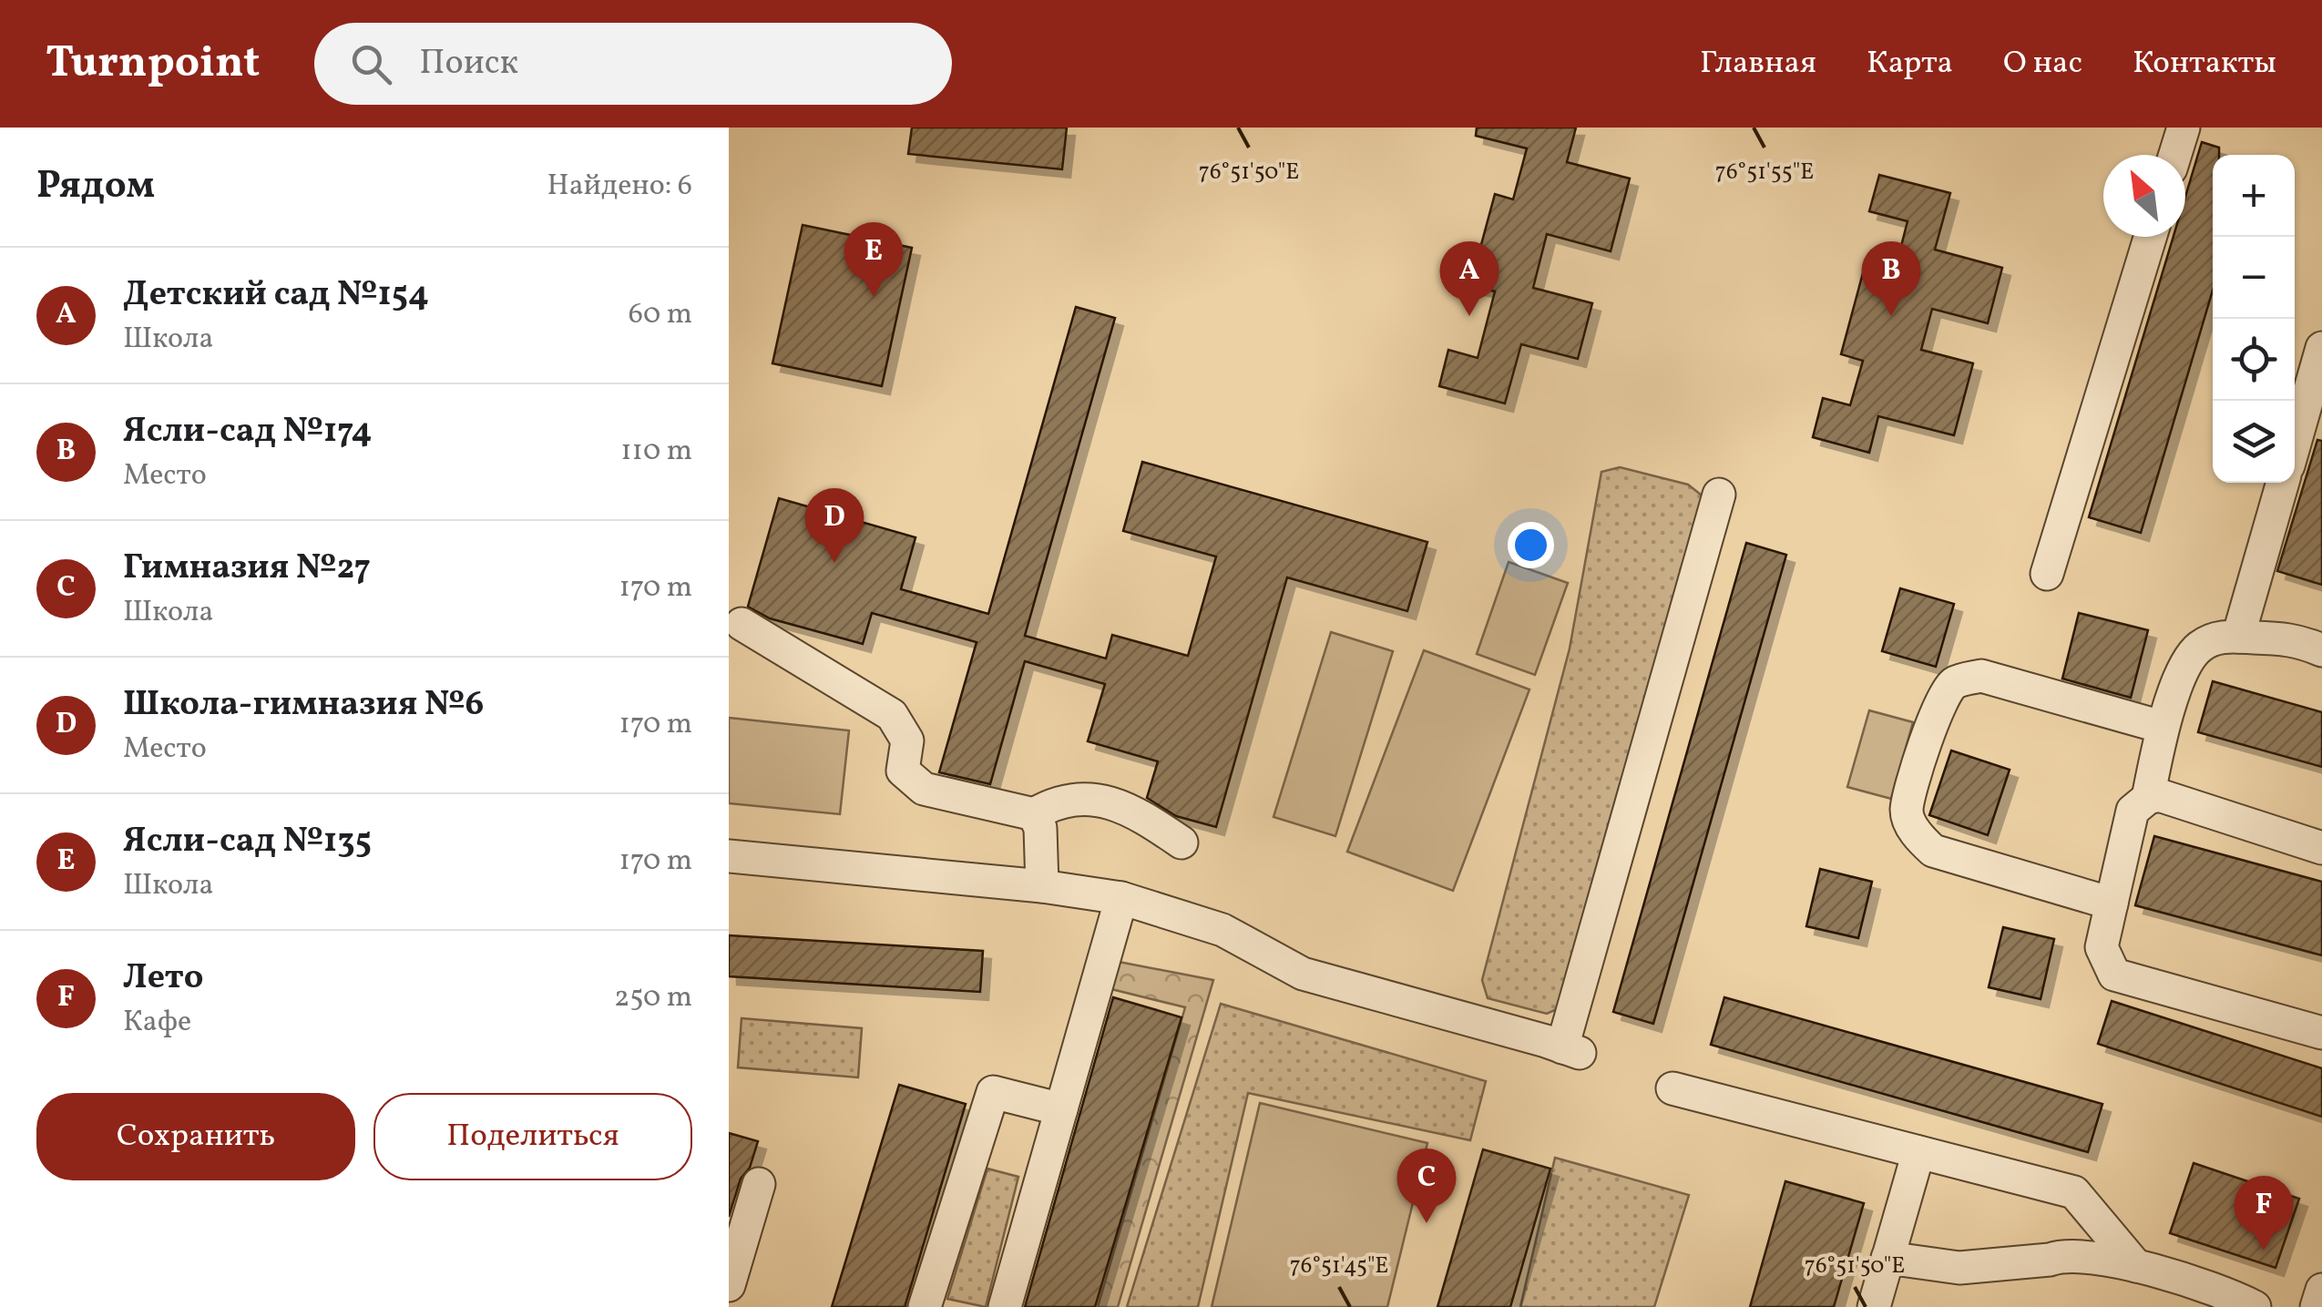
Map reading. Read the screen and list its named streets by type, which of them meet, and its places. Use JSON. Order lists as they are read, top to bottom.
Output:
{
  "north": "top left",
  "page": {
    "header": "Turnpoint",
    "search": "Поиск",
    "nav": [
      "Главная",
      "Карта",
      "О нас",
      "Контакты"
    ],
    "heading": ["Рядом", "Найдено: 6"],
    "map_buttons": ["+", "−"],
    "pins": [
      "E",
      "A",
      "B",
      "D",
      "C",
      "F"
    ],
    "list": [
      {
        "mark": "A",
        "name": "Детский сад №154",
        "note": "Школа",
        "value": "60 m"
      },
      {
        "mark": "B",
        "name": "Ясли-сад №174",
        "note": "Место",
        "value": "110 m"
      },
      {
        "mark": "C",
        "name": "Гимназия №27",
        "note": "Школа",
        "value": "170 m"
      },
      {
        "mark": "D",
        "name": "Школа-гимназия №6",
        "note": "Место",
        "value": "170 m"
      },
      {
        "mark": "E",
        "name": "Ясли-сад №135",
        "note": "Школа",
        "value": "170 m"
      },
      {
        "mark": "F",
        "name": "Лето",
        "note": "Кафе",
        "value": "250 m"
      }
    ],
    "buttons": ["Сохранить", "Поделиться"]
  },
  "coordinates": ["76°51'50\"E", "76°51'55\"E", "76°51'45\"E"]
}
